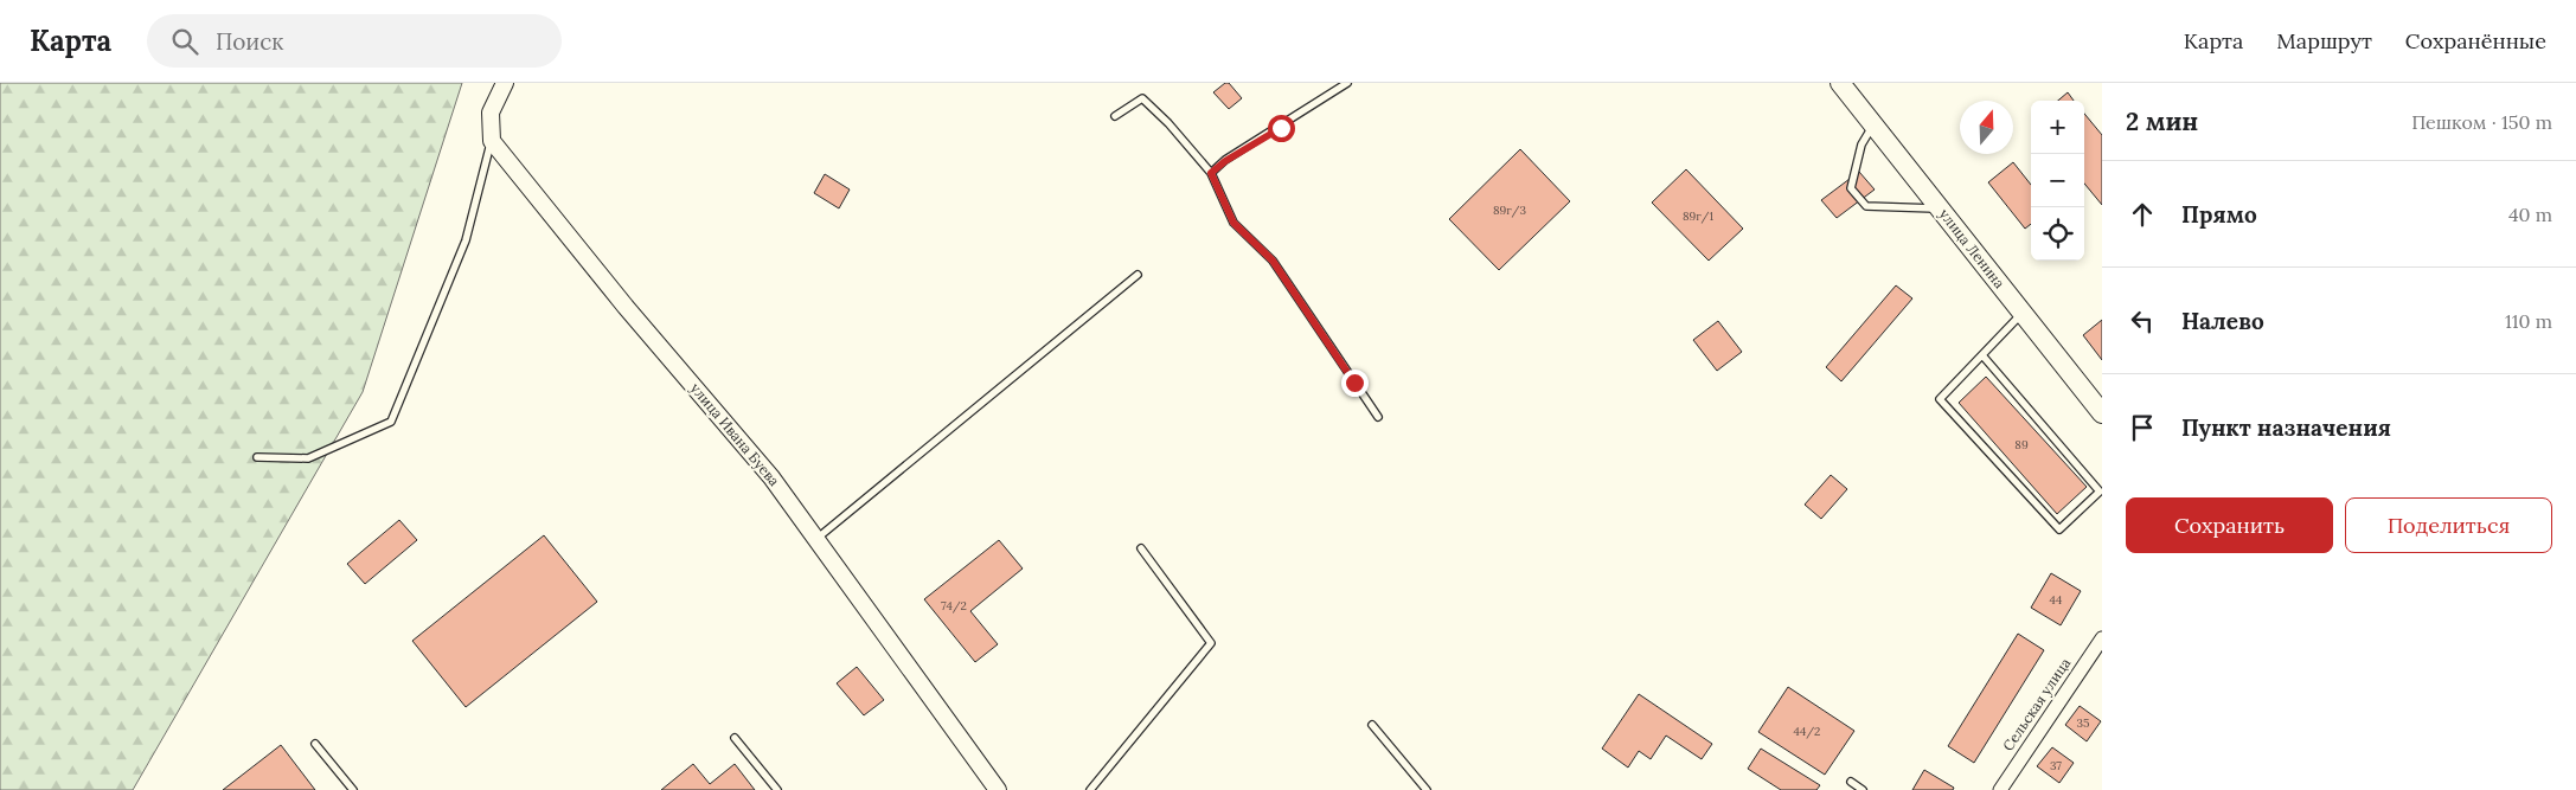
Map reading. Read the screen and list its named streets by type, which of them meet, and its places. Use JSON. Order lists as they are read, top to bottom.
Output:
{
  "streets": {
    "main road": ["улица Ленина"],
    "street": ["улица Ивана Буева", "Сельская улица"]
  },
  "house_numbers": [
    "89г/3",
    "89г/1",
    "89",
    "44",
    "74/2",
    "35",
    "44/2",
    "37"
  ],
  "north": "top",
  "page": {
    "header": "Карта",
    "search": "Поиск",
    "nav": ["Карта", "Маршрут", "Сохранённые"],
    "heading": ["2 мин", "Пешком · 150 m"],
    "map_buttons": ["+", "−"],
    "list": [
      ["Прямо", "40 m"],
      ["Налево", "110 m"],
      "Пункт назначения"
    ],
    "buttons": ["Сохранить", "Поделиться"]
  }
}
